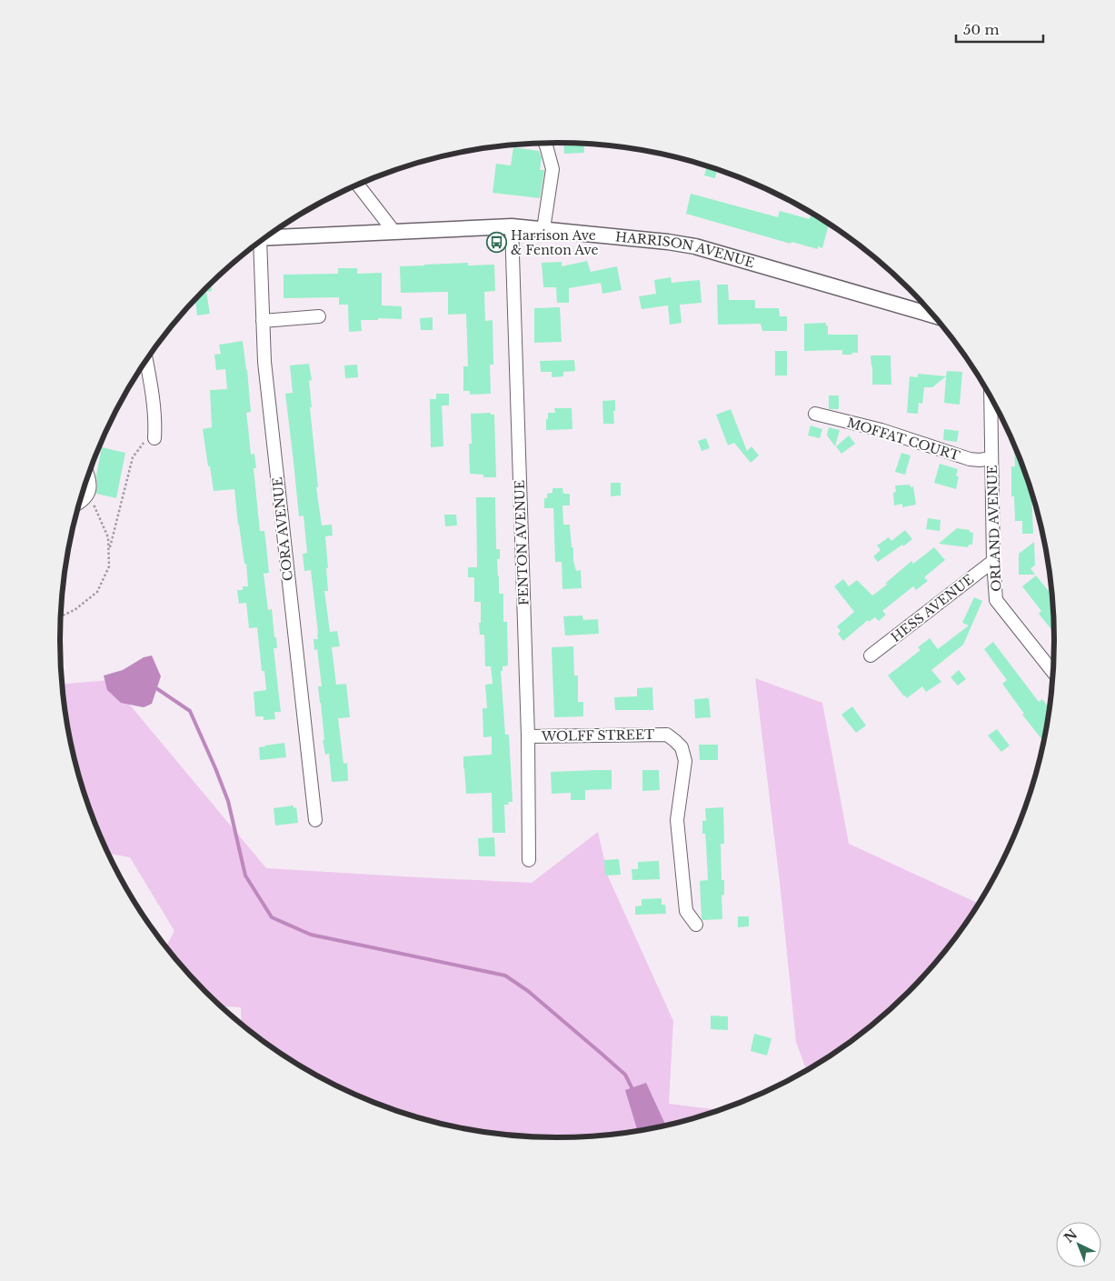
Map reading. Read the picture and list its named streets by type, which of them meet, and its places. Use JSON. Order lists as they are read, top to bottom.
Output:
{
  "streets": {
    "main road": ["HARRISON AVENUE"],
    "street": [
      "MOFFAT COURT",
      "ORLAND AVENUE",
      "CORA AVENUE",
      "FENTON AVENUE",
      "HESS AVENUE",
      "WOLFF STREET"
    ]
  },
  "crossings": [
    ["HARRISON AVENUE", "FENTON AVENUE"],
    ["MOFFAT COURT", "ORLAND AVENUE"],
    ["ORLAND AVENUE", "HESS AVENUE"],
    ["FENTON AVENUE", "WOLFF STREET"]
  ],
  "places": {
    "bus stop": ["Harrison Ave & Fenton Ave"]
  },
  "scale_bar": "50 m",
  "north": "top left"
}
